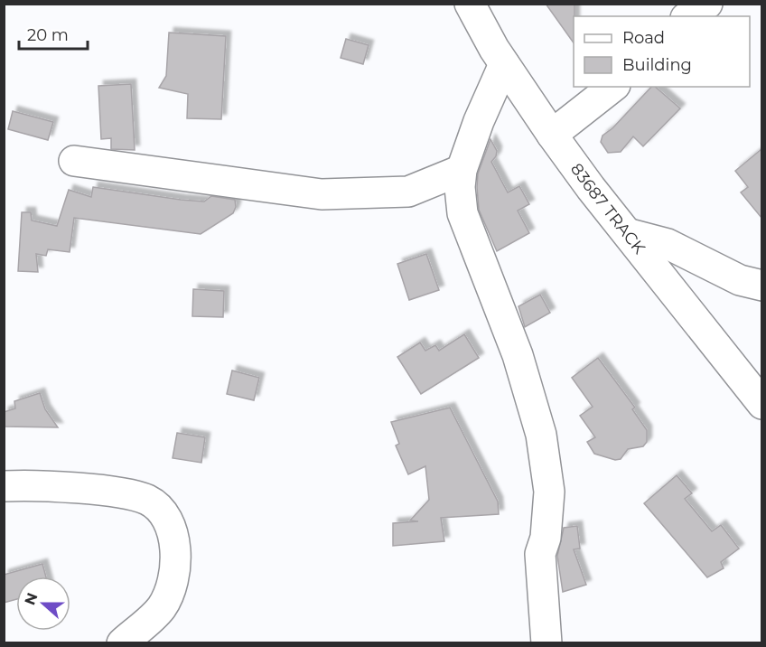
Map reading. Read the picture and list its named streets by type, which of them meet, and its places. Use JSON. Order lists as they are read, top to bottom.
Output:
{
  "streets": {
    "street": ["83687 TRACK"]
  },
  "legend": ["Road", "Building"],
  "scale_bar": "20 m",
  "north": "left"
}
